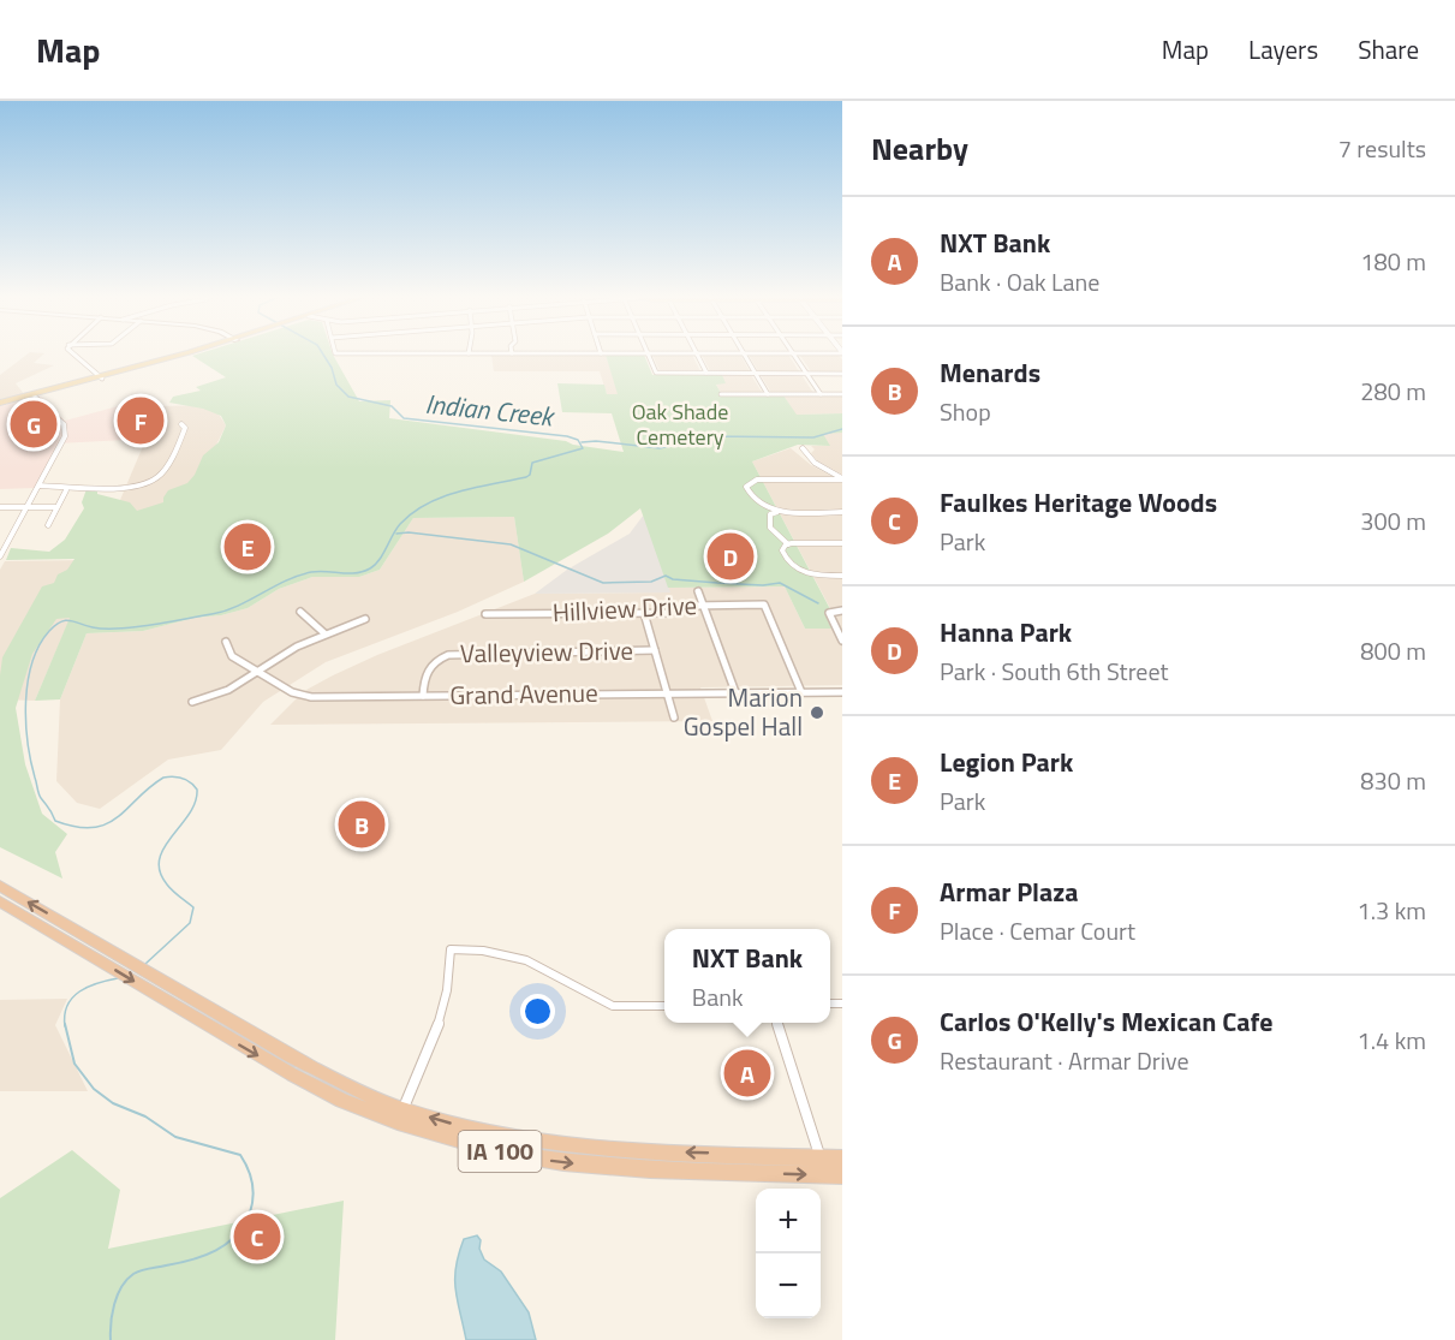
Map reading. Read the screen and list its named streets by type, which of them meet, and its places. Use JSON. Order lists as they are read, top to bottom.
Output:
{
  "streets": {
    "highway": ["IA 100"],
    "street": ["Hillview Drive", "Valleyview Drive", "Grand Avenue"]
  },
  "crossings": [
    ["Valleyview Drive", "Grand Avenue"]
  ],
  "water": ["Indian Creek"],
  "parks": ["Oak Shade Cemetery"],
  "places": ["Marion Gospel Hall"],
  "page": {
    "header": "Map",
    "nav": ["Map", "Layers", "Share"],
    "heading": ["Nearby", "7 results"],
    "list": [
      {
        "mark": "A",
        "name": "NXT Bank",
        "note": "Bank · Oak Lane",
        "value": "180 m"
      },
      {
        "mark": "B",
        "name": "Menards",
        "note": "Shop",
        "value": "280 m"
      },
      {
        "mark": "C",
        "name": "Faulkes Heritage Woods",
        "note": "Park",
        "value": "300 m"
      },
      {
        "mark": "D",
        "name": "Hanna Park",
        "note": "Park · South 6th Street",
        "value": "800 m"
      },
      {
        "mark": "E",
        "name": "Legion Park",
        "note": "Park",
        "value": "830 m"
      },
      {
        "mark": "F",
        "name": "Armar Plaza",
        "note": "Place · Cemar Court",
        "value": "1.3 km"
      },
      {
        "mark": "G",
        "name": "Carlos O'Kelly's Mexican Cafe",
        "note": "Restaurant · Armar Drive",
        "value": "1.4 km"
      }
    ],
    "pins": [
      "F",
      "G",
      "E",
      "D",
      "B",
      "A",
      "C"
    ],
    "popup": ["NXT Bank", "Bank"],
    "map_buttons": ["+", "−"]
  }
}
